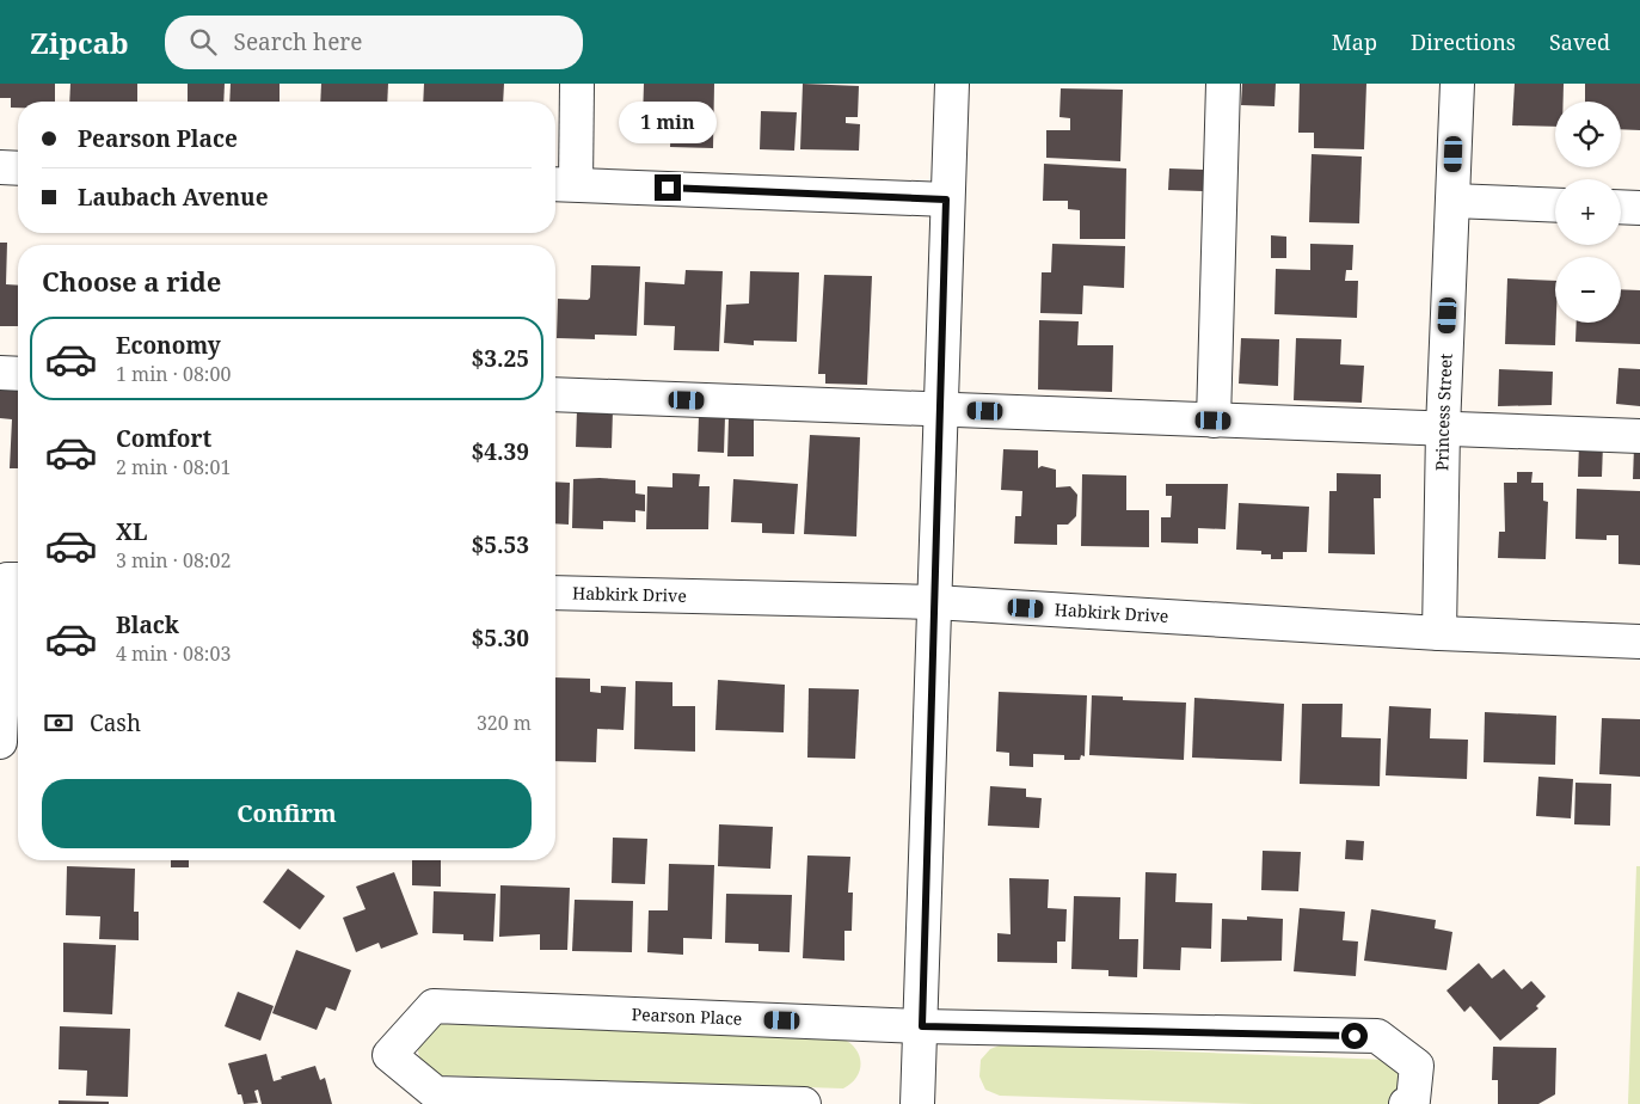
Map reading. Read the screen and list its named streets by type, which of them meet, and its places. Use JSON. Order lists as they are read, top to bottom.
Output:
{
  "streets": {
    "street": ["Princess Street", "Habkirk Drive", "Pearson Place"]
  },
  "crossings": [
    ["Princess Street", "Habkirk Drive"]
  ],
  "page": {
    "header": "Zipcab",
    "search": "Search here",
    "nav": ["Map", "Directions", "Saved"],
    "map_buttons": ["+", "−"],
    "bubble": "1 min",
    "banner": ["Pearson Place", "Laubach Avenue"],
    "heading": "Choose a ride",
    "list": [
      {
        "name": "Economy",
        "note": "1 min · 08:00",
        "value": "$3.25"
      },
      {
        "name": "Comfort",
        "note": "2 min · 08:01",
        "value": "$4.39"
      },
      {
        "name": "XL",
        "note": "3 min · 08:02",
        "value": "$5.53"
      },
      {
        "name": "Black",
        "note": "4 min · 08:03",
        "value": "$5.30"
      }
    ],
    "pay": ["Cash", "320 m"],
    "buttons": "Confirm"
  }
}
